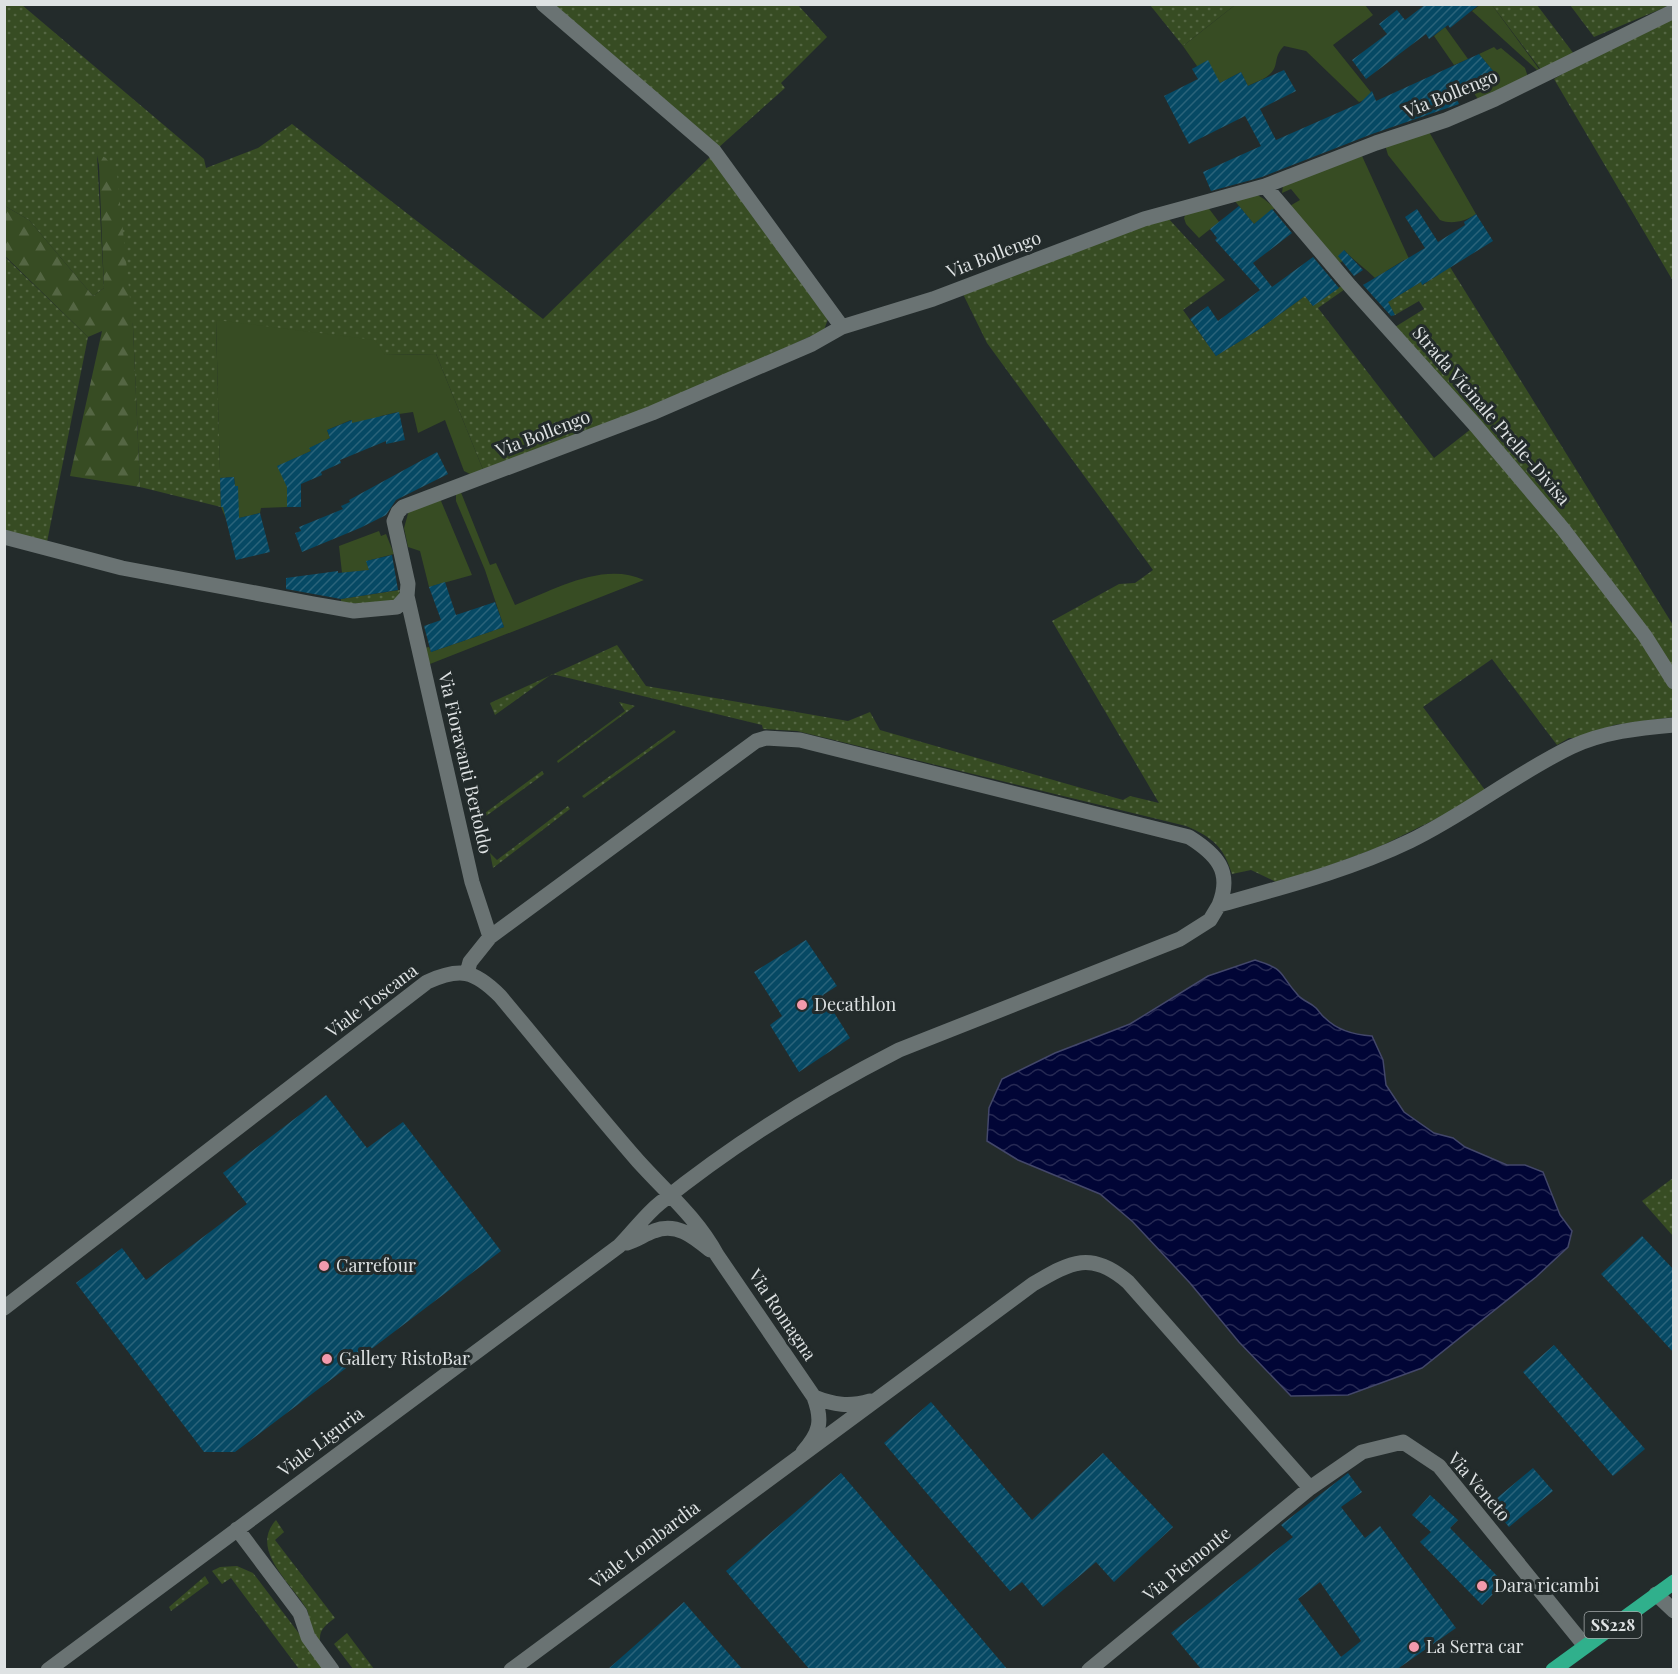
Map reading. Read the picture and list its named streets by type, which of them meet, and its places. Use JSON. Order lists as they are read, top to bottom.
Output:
{
  "streets": {
    "main road": ["SS228"],
    "street": [
      "Via Bollengo",
      "Strada Vicinale Prelle-Divisa",
      "Via Fioravanti Bertoldo",
      "Viale Toscana",
      "Via Romagna",
      "Viale Liguria",
      "Via Veneto",
      "Viale Lombardia",
      "Via Piemonte"
    ]
  },
  "crossings": [
    ["Via Bollengo", "Strada Vicinale Prelle-Divisa"],
    ["Via Bollengo", "Via Fioravanti Bertoldo"],
    ["Via Veneto", "Viale Lombardia"],
    ["Via Veneto", "Via Piemonte"],
    ["Via Veneto", "SS228"],
    ["Viale Lombardia", "Via Piemonte"]
  ],
  "places": [
    "Decathlon",
    "Carrefour",
    "Gallery RistoBar",
    "Dara ricambi",
    "La Serra car"
  ]
}
